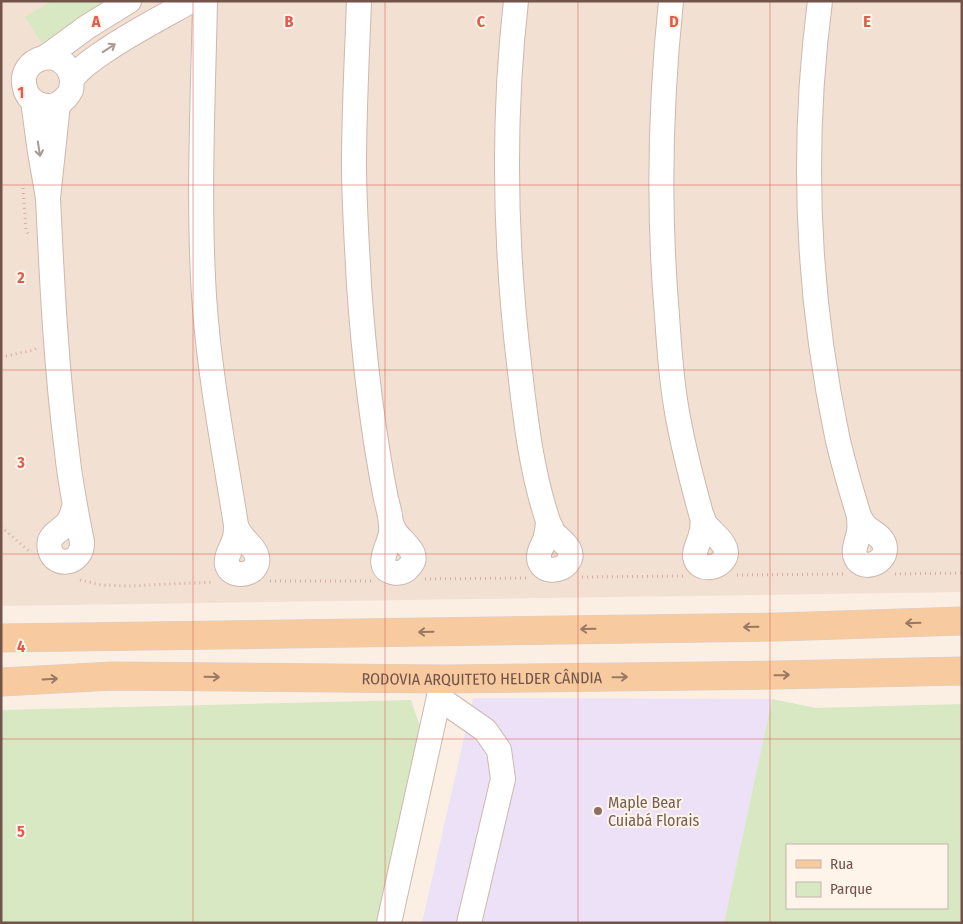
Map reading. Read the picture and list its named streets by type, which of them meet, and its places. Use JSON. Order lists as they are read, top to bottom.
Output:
{
  "streets": {
    "main road": ["RODOVIA ARQUITETO HELDER CÂNDIA"]
  },
  "places": ["Maple Bear Cuiabá Florais"],
  "legend": ["Rua", "Parque"],
  "grid": {
    "columns": [
      "A",
      "B",
      "C",
      "D",
      "E"
    ],
    "rows": [
      "1",
      "2",
      "3",
      "4",
      "5"
    ]
  }
}
